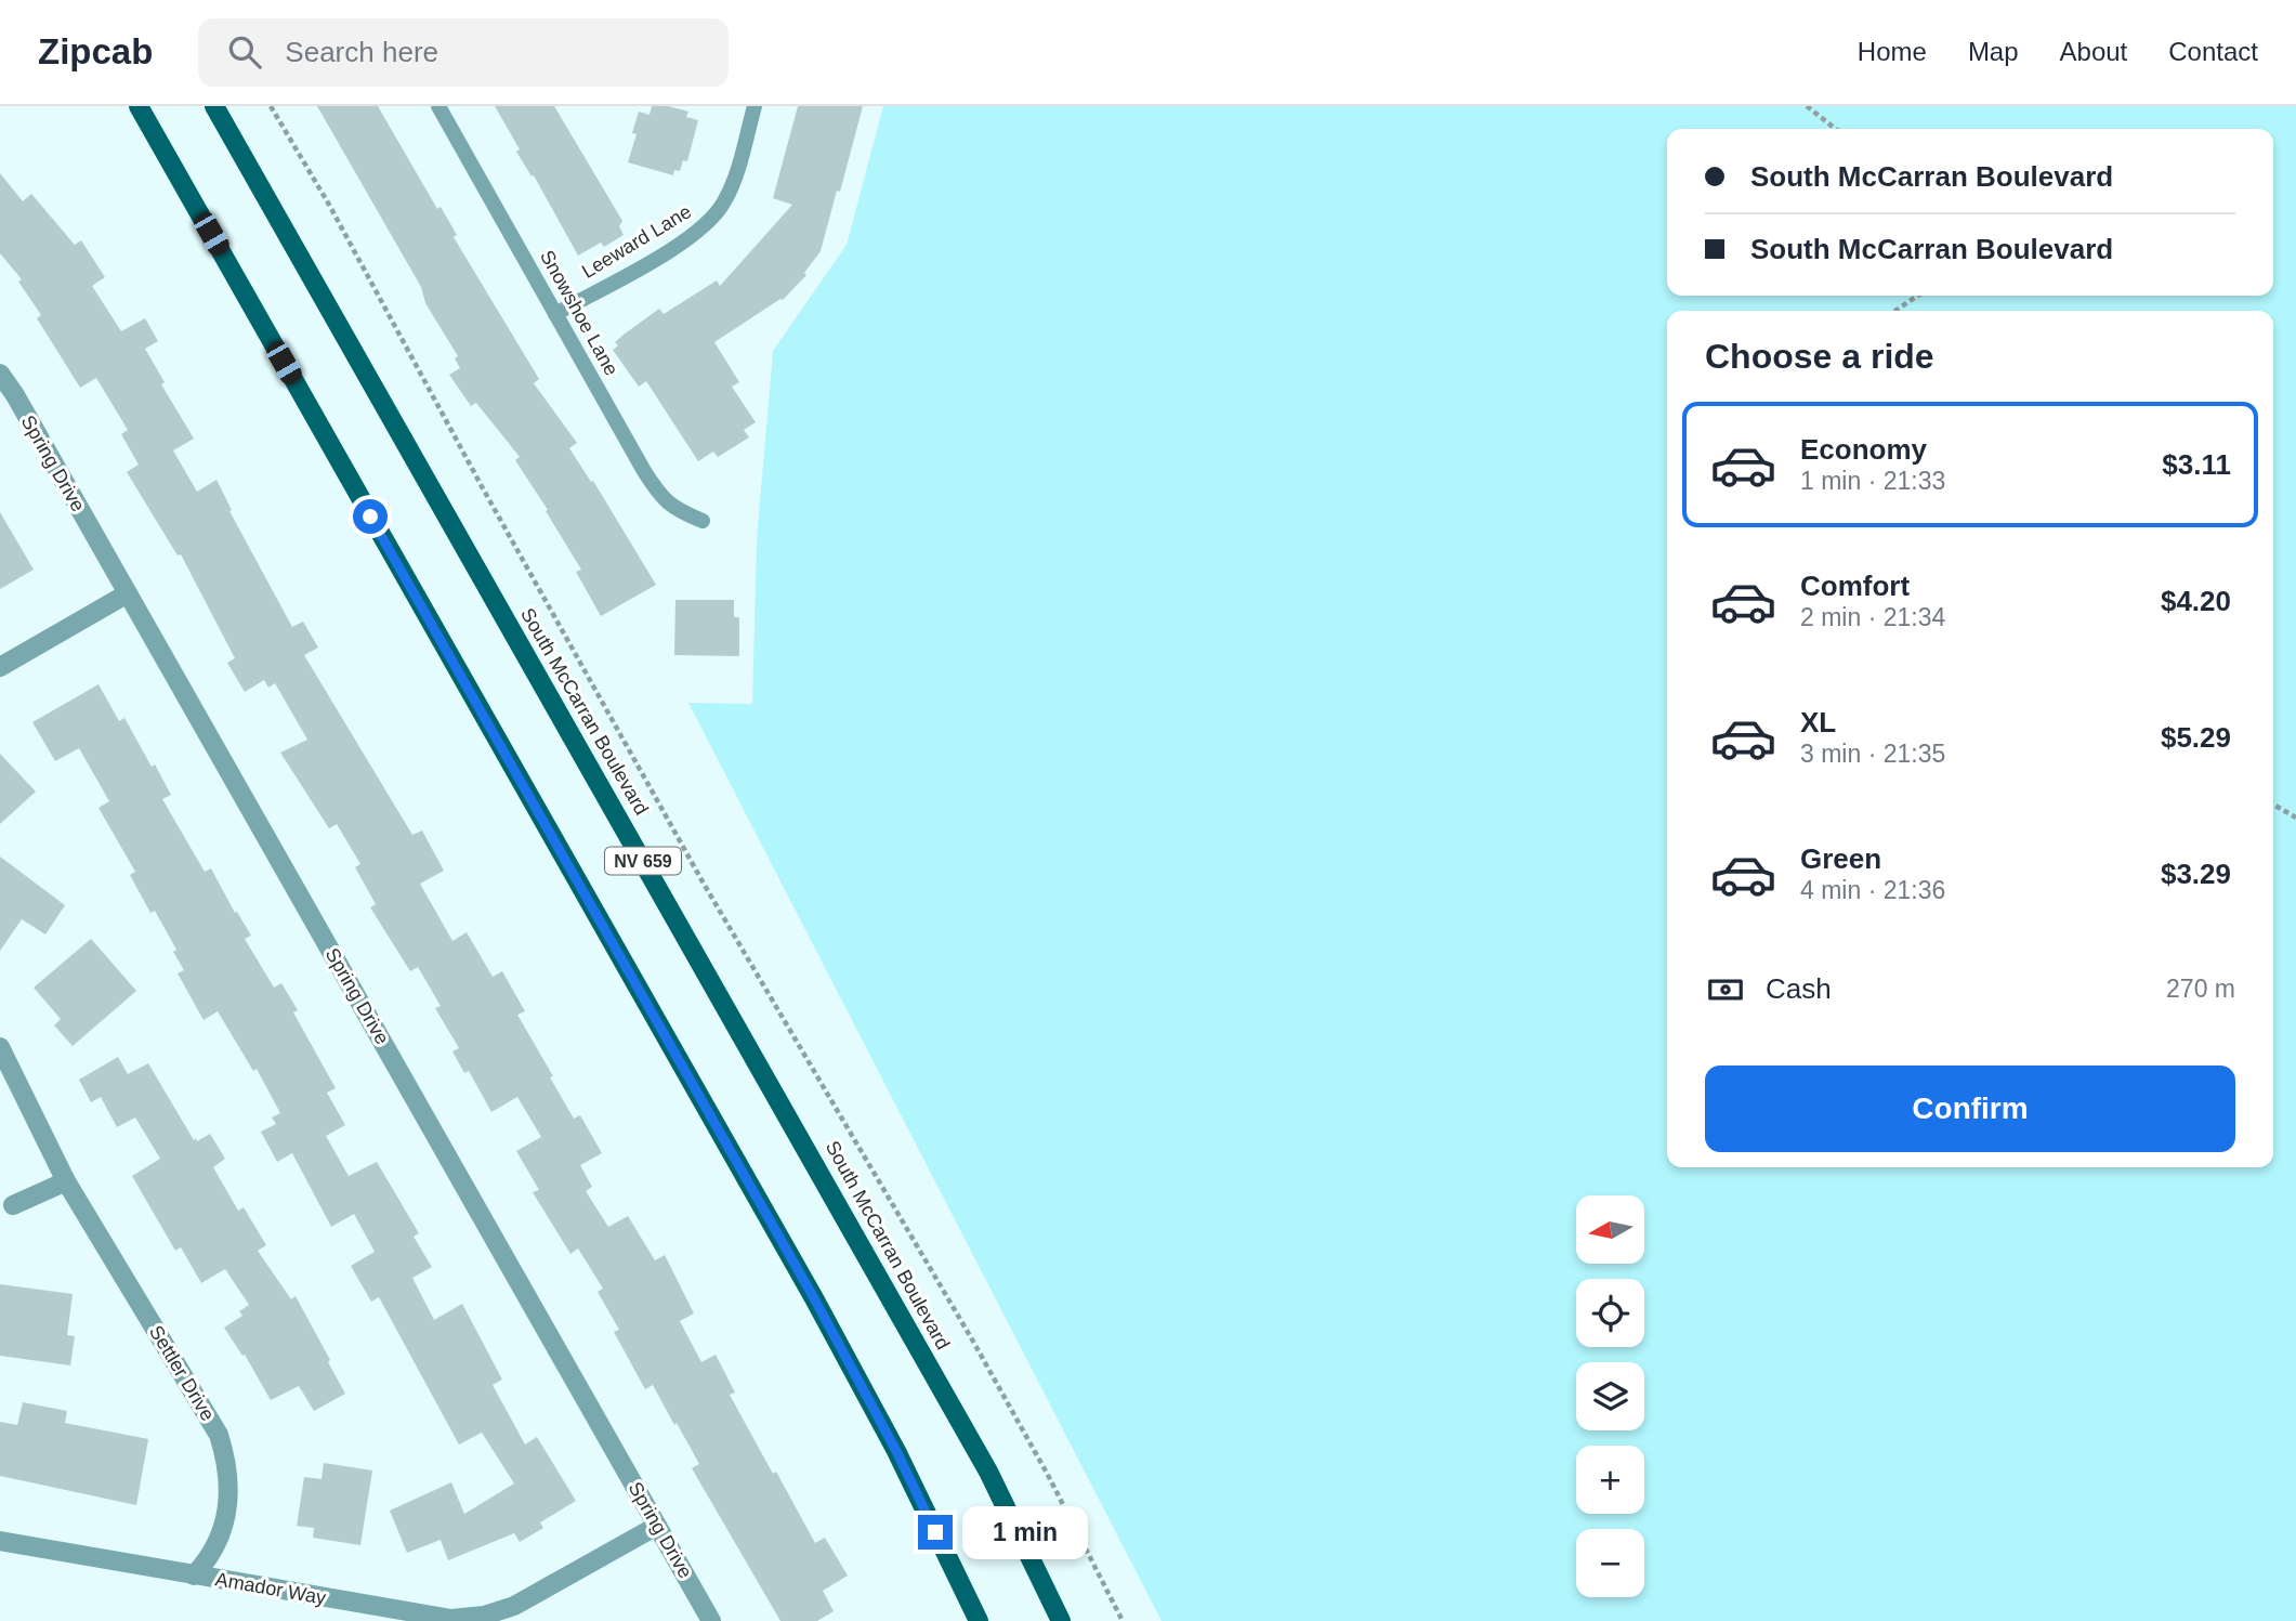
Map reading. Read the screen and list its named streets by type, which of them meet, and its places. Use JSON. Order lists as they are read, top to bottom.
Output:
{
  "streets": {
    "main road": ["South McCarran Boulevard", "NV 659"],
    "street": ["Spring Drive", "Settler Drive", "Amador Way"],
    "lane": ["Leeward Lane", "Snowshoe Lane"]
  },
  "crossings": [
    ["Leeward Lane", "Snowshoe Lane"],
    ["Spring Drive", "Amador Way"],
    ["Settler Drive", "Amador Way"]
  ],
  "north": "left",
  "page": {
    "header": "Zipcab",
    "search": "Search here",
    "nav": [
      "Home",
      "Map",
      "About",
      "Contact"
    ],
    "banner": ["South McCarran Boulevard", "South McCarran Boulevard"],
    "heading": "Choose a ride",
    "list": [
      {
        "name": "Economy",
        "note": "1 min · 21:33",
        "value": "$3.11"
      },
      {
        "name": "Comfort",
        "note": "2 min · 21:34",
        "value": "$4.20"
      },
      {
        "name": "XL",
        "note": "3 min · 21:35",
        "value": "$5.29"
      },
      {
        "name": "Green",
        "note": "4 min · 21:36",
        "value": "$3.29"
      }
    ],
    "pay": ["Cash", "270 m"],
    "buttons": "Confirm",
    "map_buttons": ["+", "−"],
    "bubble": "1 min"
  }
}
